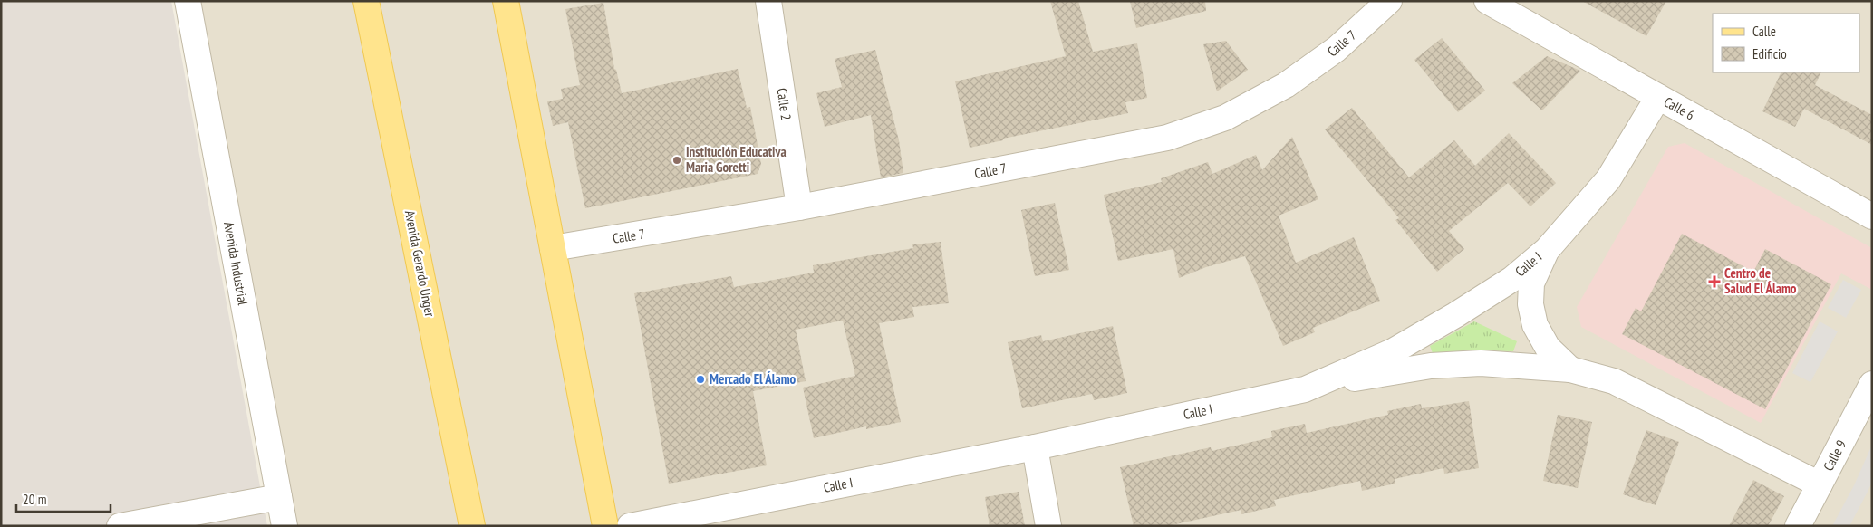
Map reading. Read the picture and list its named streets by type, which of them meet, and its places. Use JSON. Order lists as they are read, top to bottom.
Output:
{
  "streets": {
    "main road": ["Avenida Gerardo Unger"],
    "street": [
      "Calle 7",
      "Calle 2",
      "Calle 6",
      "Avenida Industrial",
      "Calle I",
      "Calle 9"
    ]
  },
  "crossings": [
    ["Calle 7", "Calle 2"],
    ["Calle 6", "Calle I"]
  ],
  "places": {
    "other": ["Institución Educativa Maria Goretti", "Mercado El Álamo"],
    "health": ["Centro de Salud El Álamo"]
  },
  "legend": ["Calle", "Edificio"],
  "scale_bar": "20 m"
}
